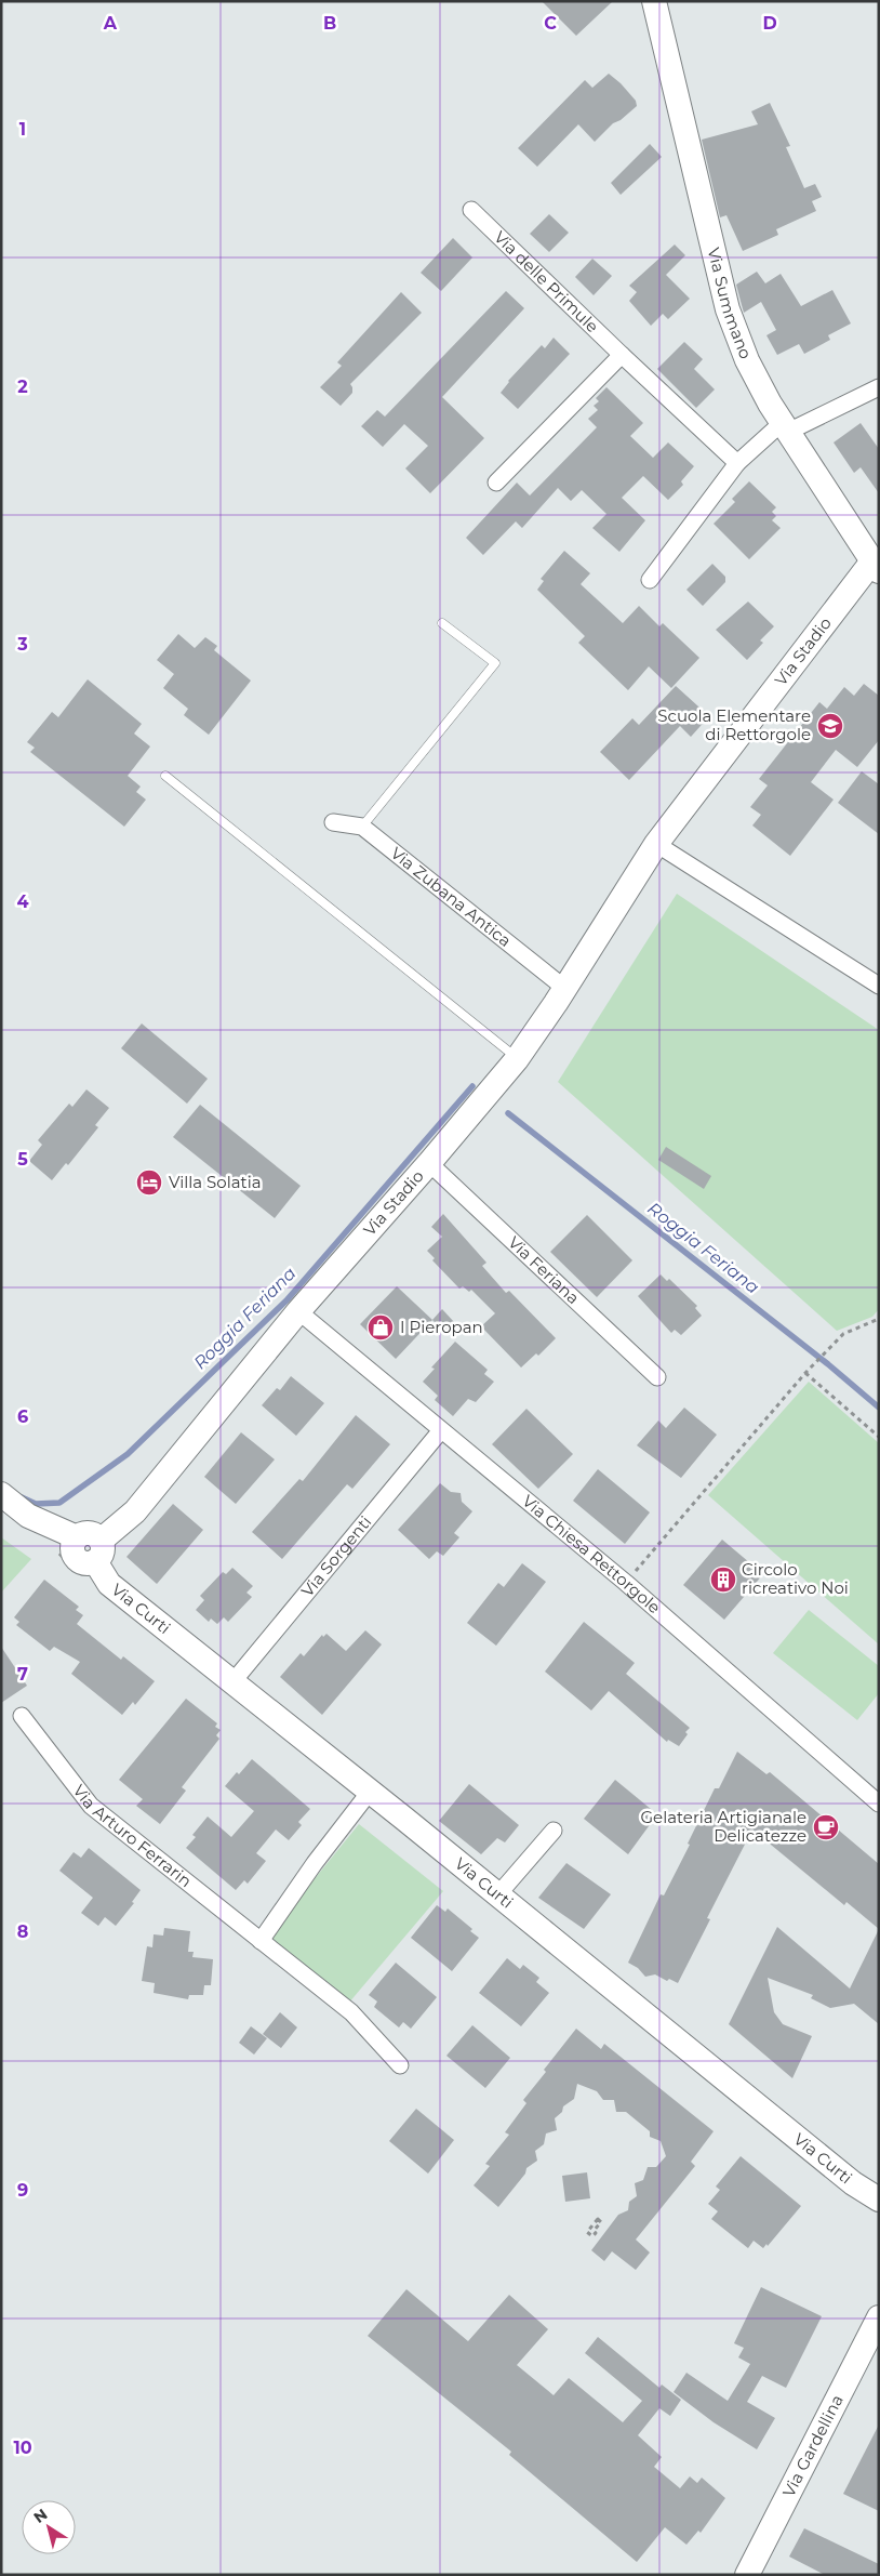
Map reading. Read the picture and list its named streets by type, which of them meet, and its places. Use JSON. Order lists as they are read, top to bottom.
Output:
{
  "streets": {
    "street": [
      "Via delle Primule",
      "Via Summano",
      "Via Stadio",
      "Via Zubana Antica",
      "Via Feriana",
      "Via Chiesa Rettorgole",
      "Via Sorgenti",
      "Via Curti",
      "Via Arturo Ferrarin",
      "Via Gardellina"
    ]
  },
  "crossings": [
    ["Via Summano", "Via Stadio"],
    ["Via Stadio", "Via Zubana Antica"],
    ["Via Stadio", "Via Feriana"],
    ["Via Stadio", "Via Chiesa Rettorgole"],
    ["Via Stadio", "Via Curti"],
    ["Via Chiesa Rettorgole", "Via Sorgenti"],
    ["Via Sorgenti", "Via Curti"]
  ],
  "water": ["Roggia Feriana"],
  "places": {
    "school or university": ["Scuola Elementare di Rettorgole"],
    "hotel": ["Villa Solatia"],
    "shop": ["I Pieropan"],
    "building": ["Circolo ricreativo Noi"],
    "cafe": ["Gelateria Artigianale Delicatezze"]
  },
  "north": "top left",
  "grid": {
    "columns": [
      "A",
      "B",
      "C",
      "D"
    ],
    "rows": [
      "1",
      "2",
      "3",
      "4",
      "5",
      "6",
      "7",
      "8",
      "9",
      "10"
    ]
  }
}
